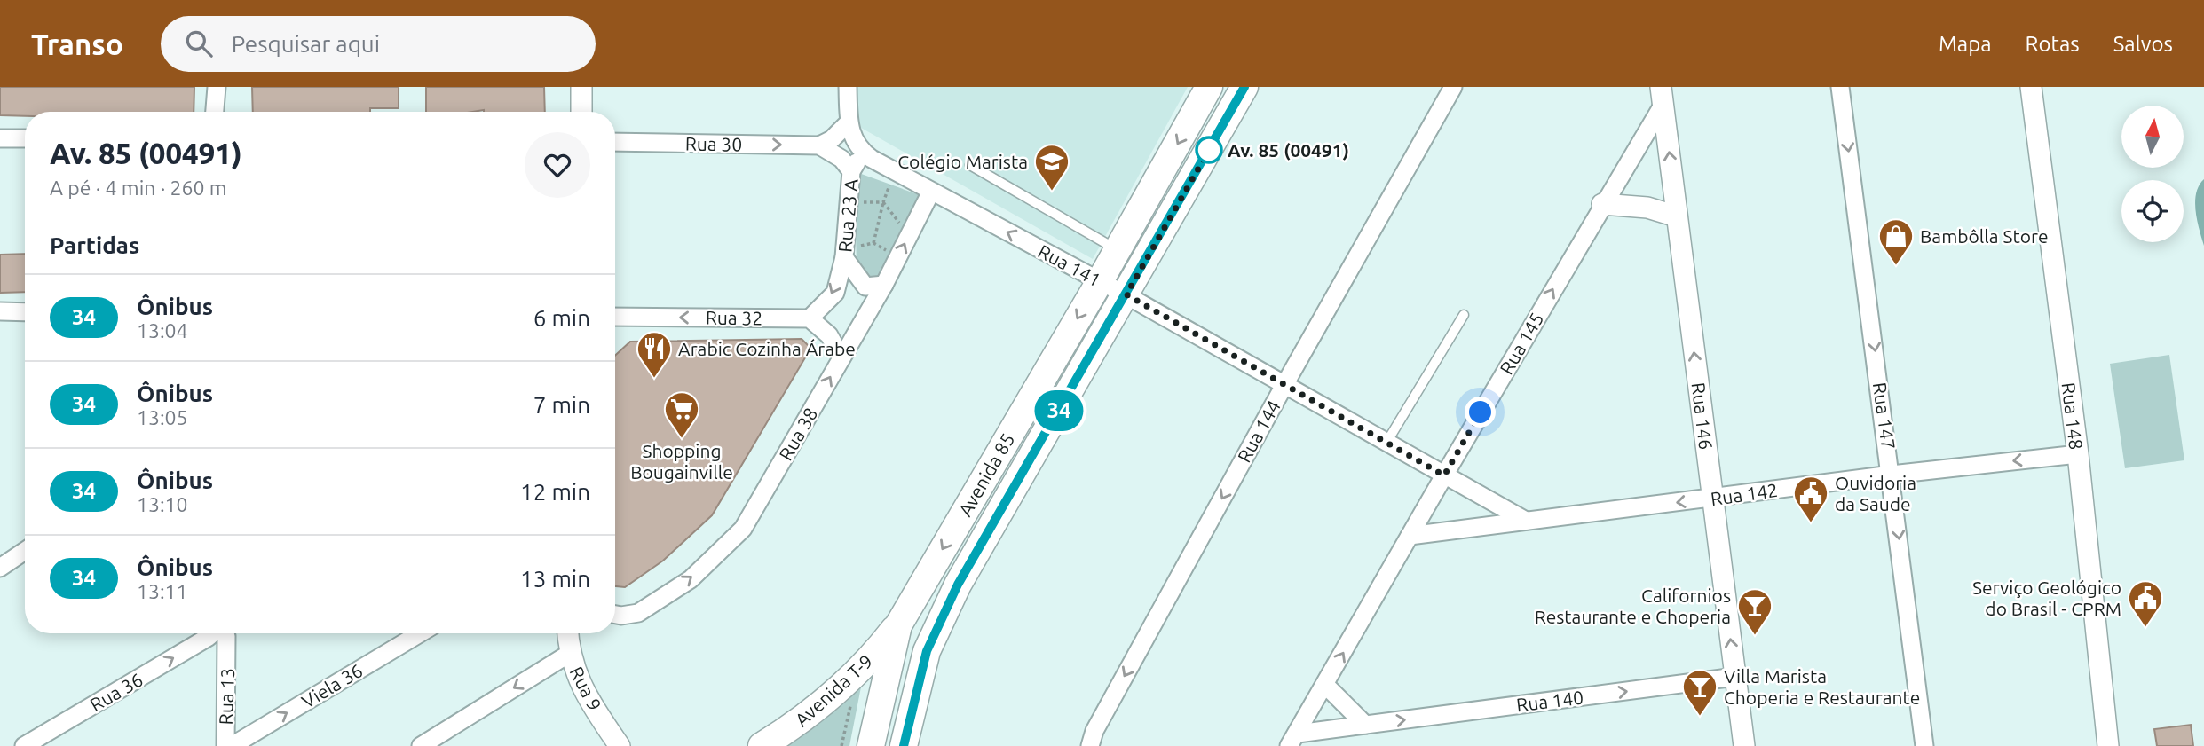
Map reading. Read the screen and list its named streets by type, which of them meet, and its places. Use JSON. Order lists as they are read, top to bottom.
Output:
{
  "streets": {
    "main road": ["Avenida 85", "Avenida T-9"],
    "street": [
      "Rua 30",
      "Rua 23 A",
      "Rua 141",
      "Rua 32",
      "Rua 145",
      "Rua 146",
      "Rua 147",
      "Rua 148",
      "Rua 144",
      "Rua 38",
      "Rua 142",
      "Viela 36",
      "Rua 9",
      "Rua 36",
      "Rua 13",
      "Rua 140"
    ]
  },
  "crossings": [
    ["Rua 23 A", "Rua 141"],
    ["Rua 23 A", "Rua 32"],
    ["Rua 141", "Rua 145"],
    ["Rua 141", "Rua 144"],
    ["Rua 141", "Rua 38"],
    ["Rua 141", "Avenida 85"],
    ["Rua 141", "Rua 142"],
    ["Rua 145", "Rua 146"],
    ["Rua 145", "Rua 142"],
    ["Rua 145", "Rua 140"],
    ["Rua 146", "Rua 142"],
    ["Rua 146", "Rua 140"],
    ["Rua 147", "Rua 142"],
    ["Rua 148", "Rua 142"],
    ["Avenida 85", "Avenida T-9"],
    ["Rua 36", "Rua 13"]
  ],
  "one_way": [
    "Rua 30",
    "Rua 32",
    "Rua 145",
    "Rua 146",
    "Rua 147",
    "Rua 144",
    "Rua 38",
    "Rua 142",
    "Viela 36",
    "Rua 36",
    "Rua 140"
  ],
  "places": {
    "other": ["Av. 85 (00491)"],
    "school or university": ["Colégio Marista"],
    "shop": ["Bambôlla Store"],
    "restaurant": ["Arabic Cozinha Árabe"],
    "supermarket": ["Shopping Bougainville"],
    "public building": ["Ouvidoria da Saude", "Serviço Geológico do Brasil - CPRM"],
    "bar": ["Californios Restaurante e Choperia", "Villa Marista Choperia e Restaurante"]
  },
  "lines": ["bus line 34"],
  "north": "top",
  "page": {
    "header": "Transo",
    "search": "Pesquisar aqui",
    "nav": ["Mapa", "Rotas", "Salvos"],
    "on_map": "34",
    "heading": [
      ["Av. 85 (00491)", "A pé · 4 min · 260 m"],
      "Partidas"
    ],
    "list": [
      {
        "mark": "34",
        "name": "Ônibus",
        "note": "13:04",
        "value": "6 min"
      },
      {
        "mark": "34",
        "name": "Ônibus",
        "note": "13:05",
        "value": "7 min"
      },
      {
        "mark": "34",
        "name": "Ônibus",
        "note": "13:10",
        "value": "12 min"
      },
      {
        "mark": "34",
        "name": "Ônibus",
        "note": "13:11",
        "value": "13 min"
      }
    ]
  }
}
